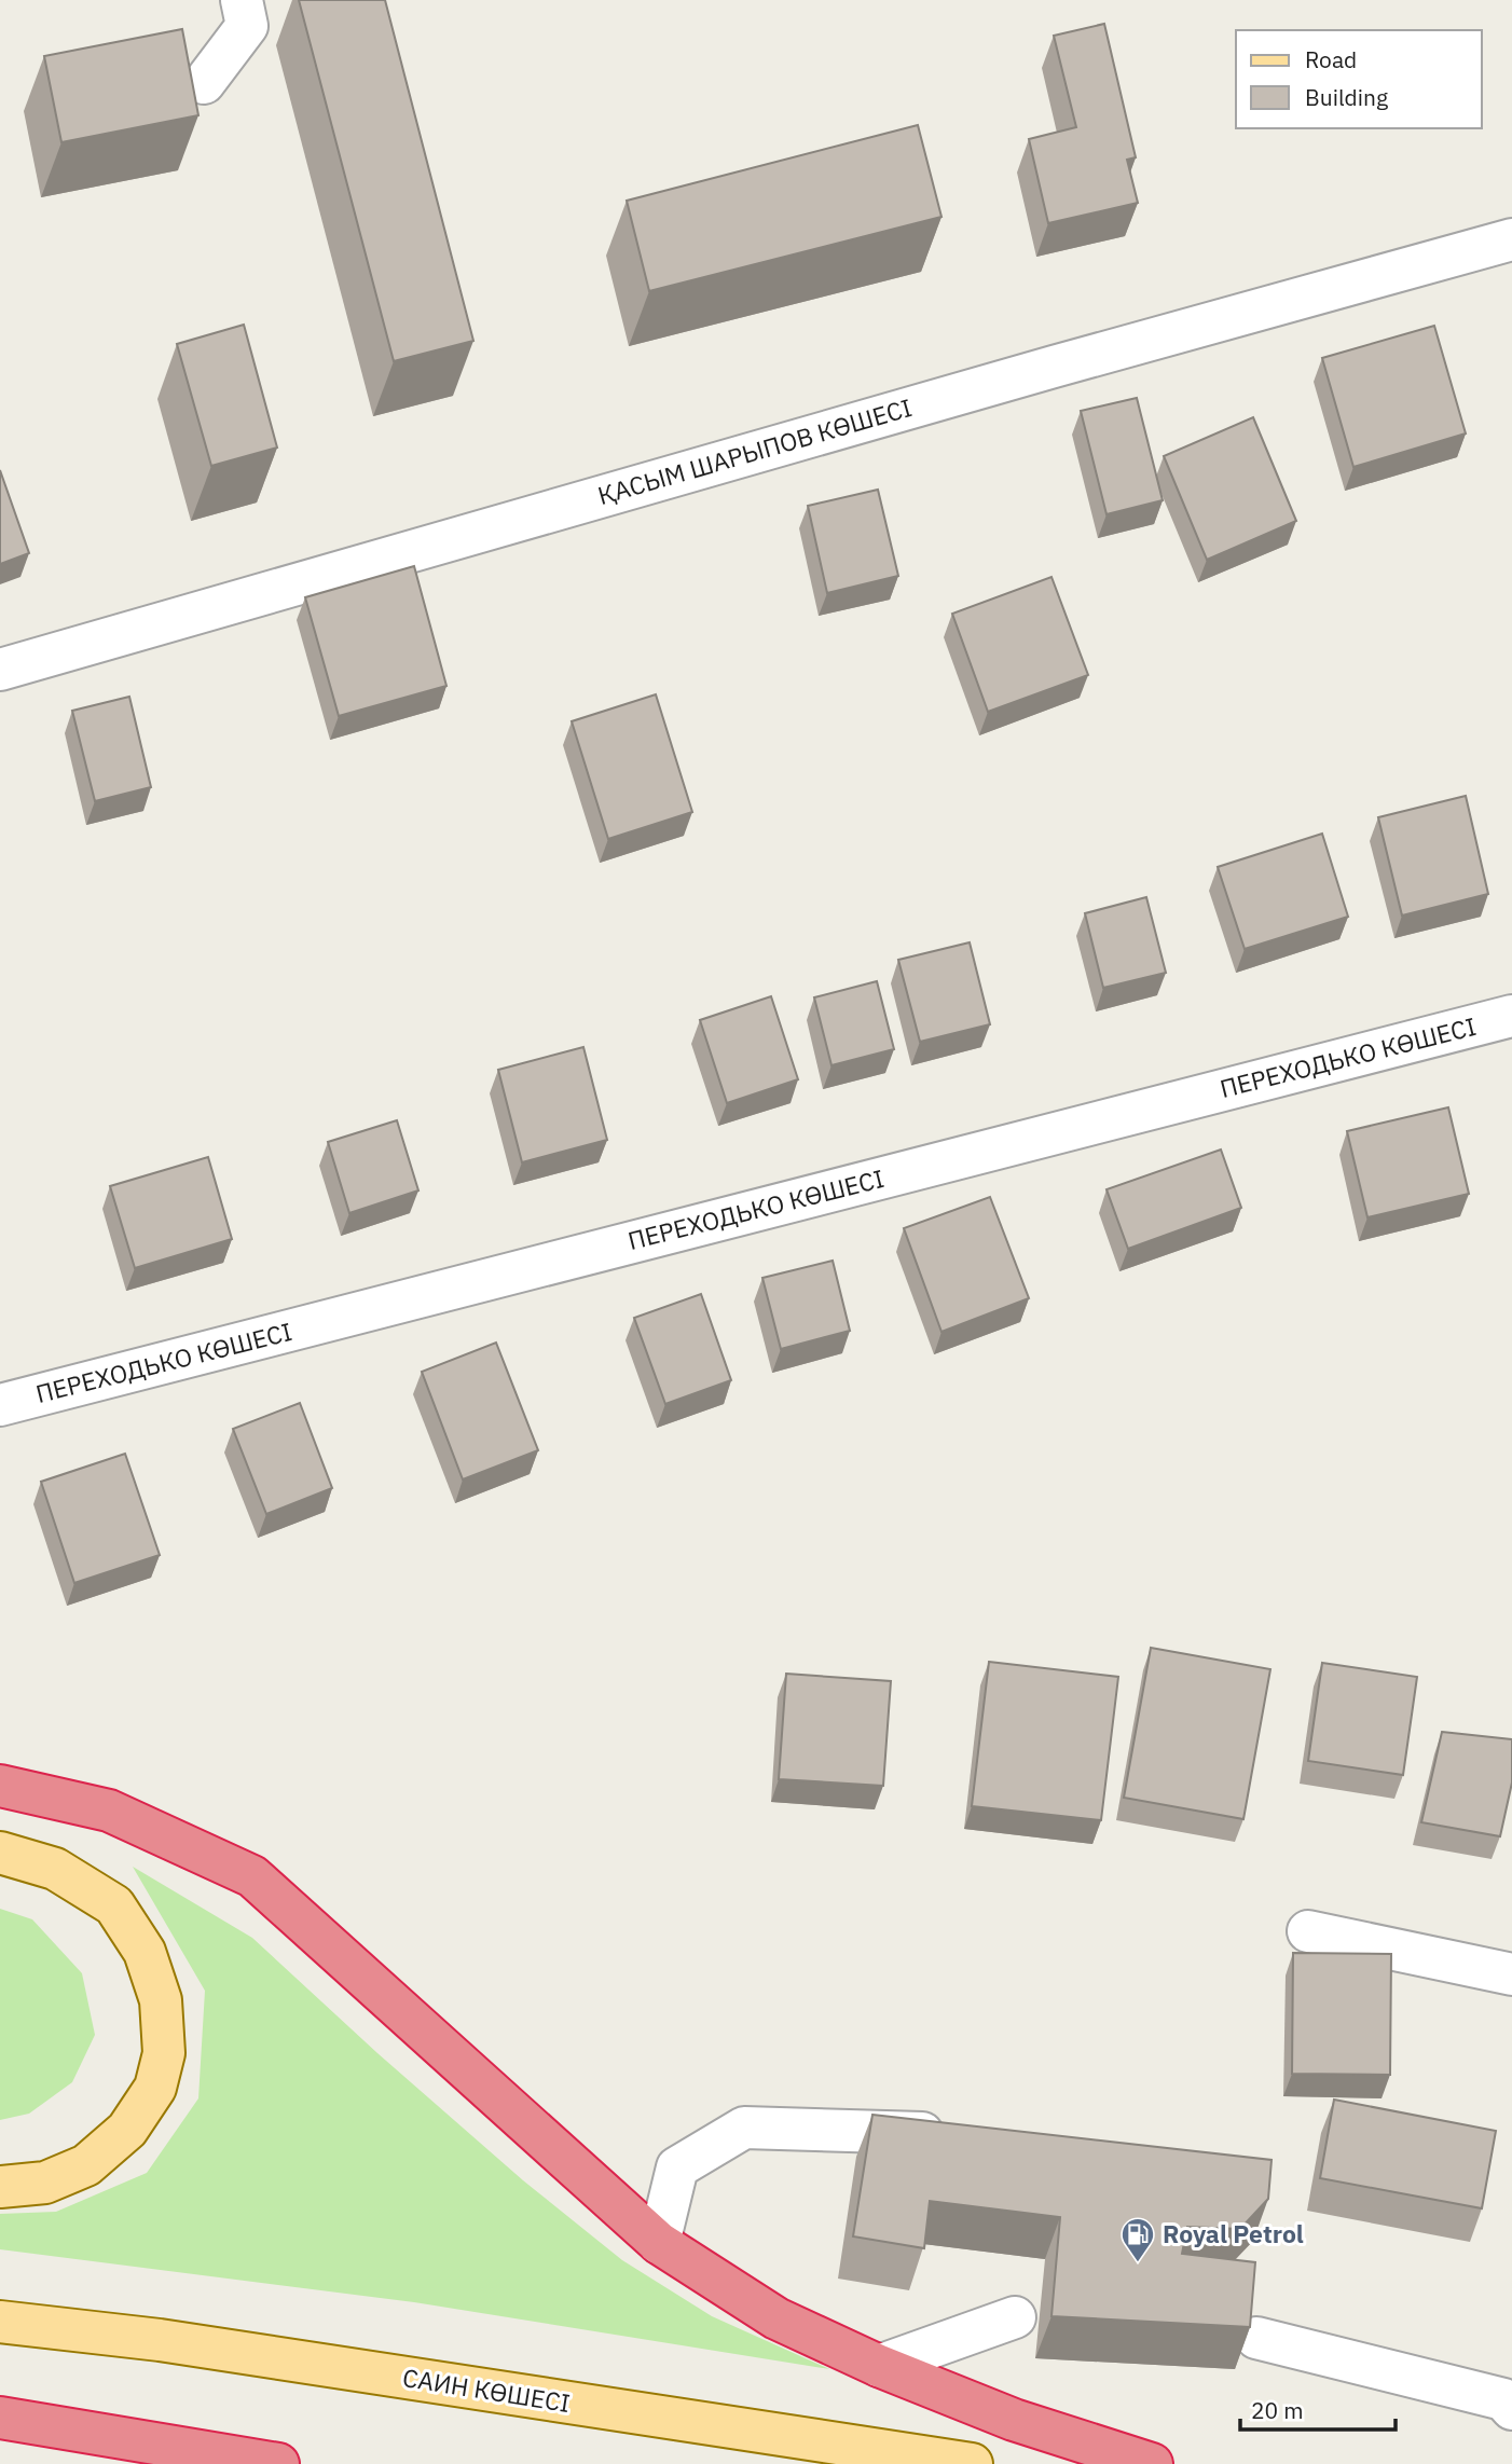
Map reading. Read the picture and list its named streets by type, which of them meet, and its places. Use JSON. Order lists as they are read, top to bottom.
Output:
{
  "streets": {
    "main road": ["САИН КӨШЕСІ"],
    "street": ["ҚАСЫМ ШАРЫПОВ КӨШЕСІ", "ПЕРЕХОДЬКО КӨШЕСІ"]
  },
  "places": {
    "fuel station": ["Royal Petrol"]
  },
  "legend": ["Road", "Building"],
  "scale_bar": "20 m"
}
